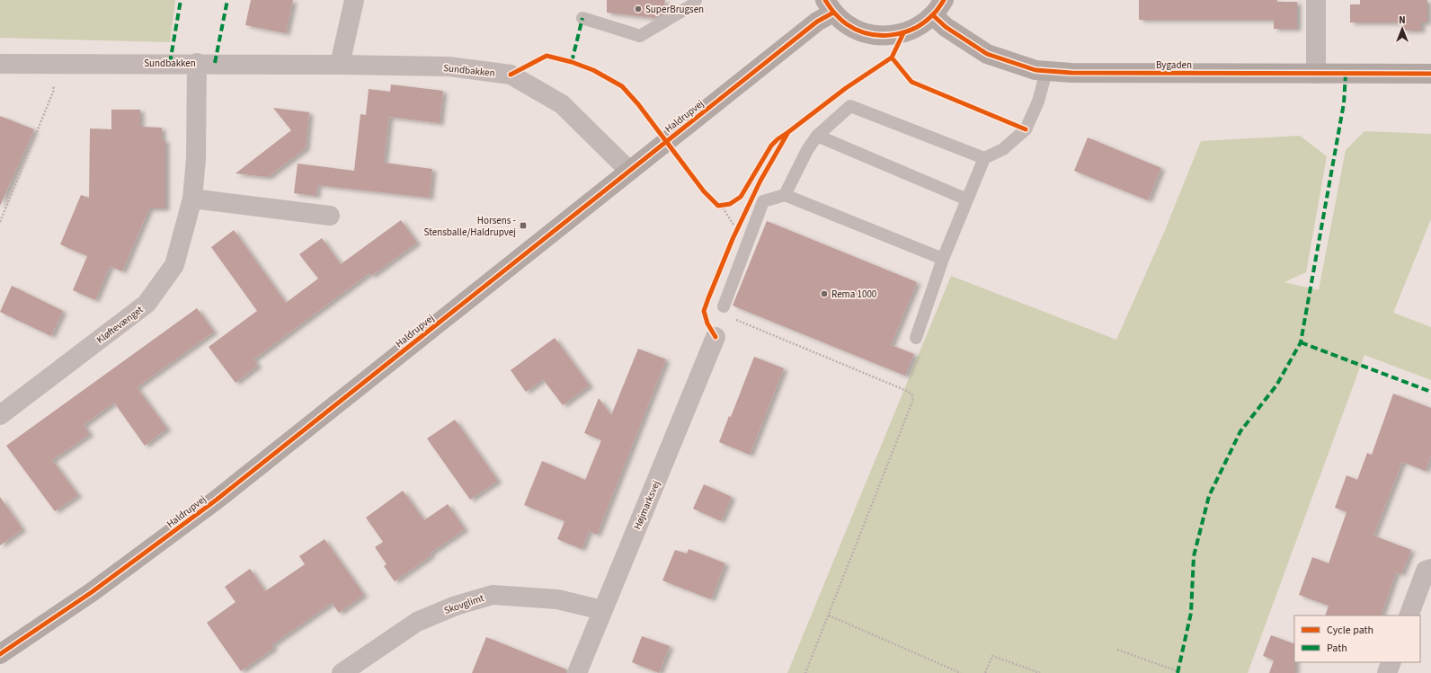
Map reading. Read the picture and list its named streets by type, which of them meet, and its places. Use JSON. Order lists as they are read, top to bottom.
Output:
{
  "streets": {
    "main road": ["Bygaden", "Haldrupvej"],
    "street": [
      "Sundbakken",
      "Kløftevænget",
      "Højmarksvej",
      "Skovglimt"
    ]
  },
  "crossings": [
    ["Sundbakken", "Haldrupvej"],
    ["Sundbakken", "Kløftevænget"],
    ["Højmarksvej", "Skovglimt"]
  ],
  "places": {
    "other": ["SuperBrugsen", "Rema 1000"],
    "transit": ["Horsens - Stensballe/Haldrupvej"]
  },
  "legend": ["Cycle path", "Path"],
  "north": "top"
}
